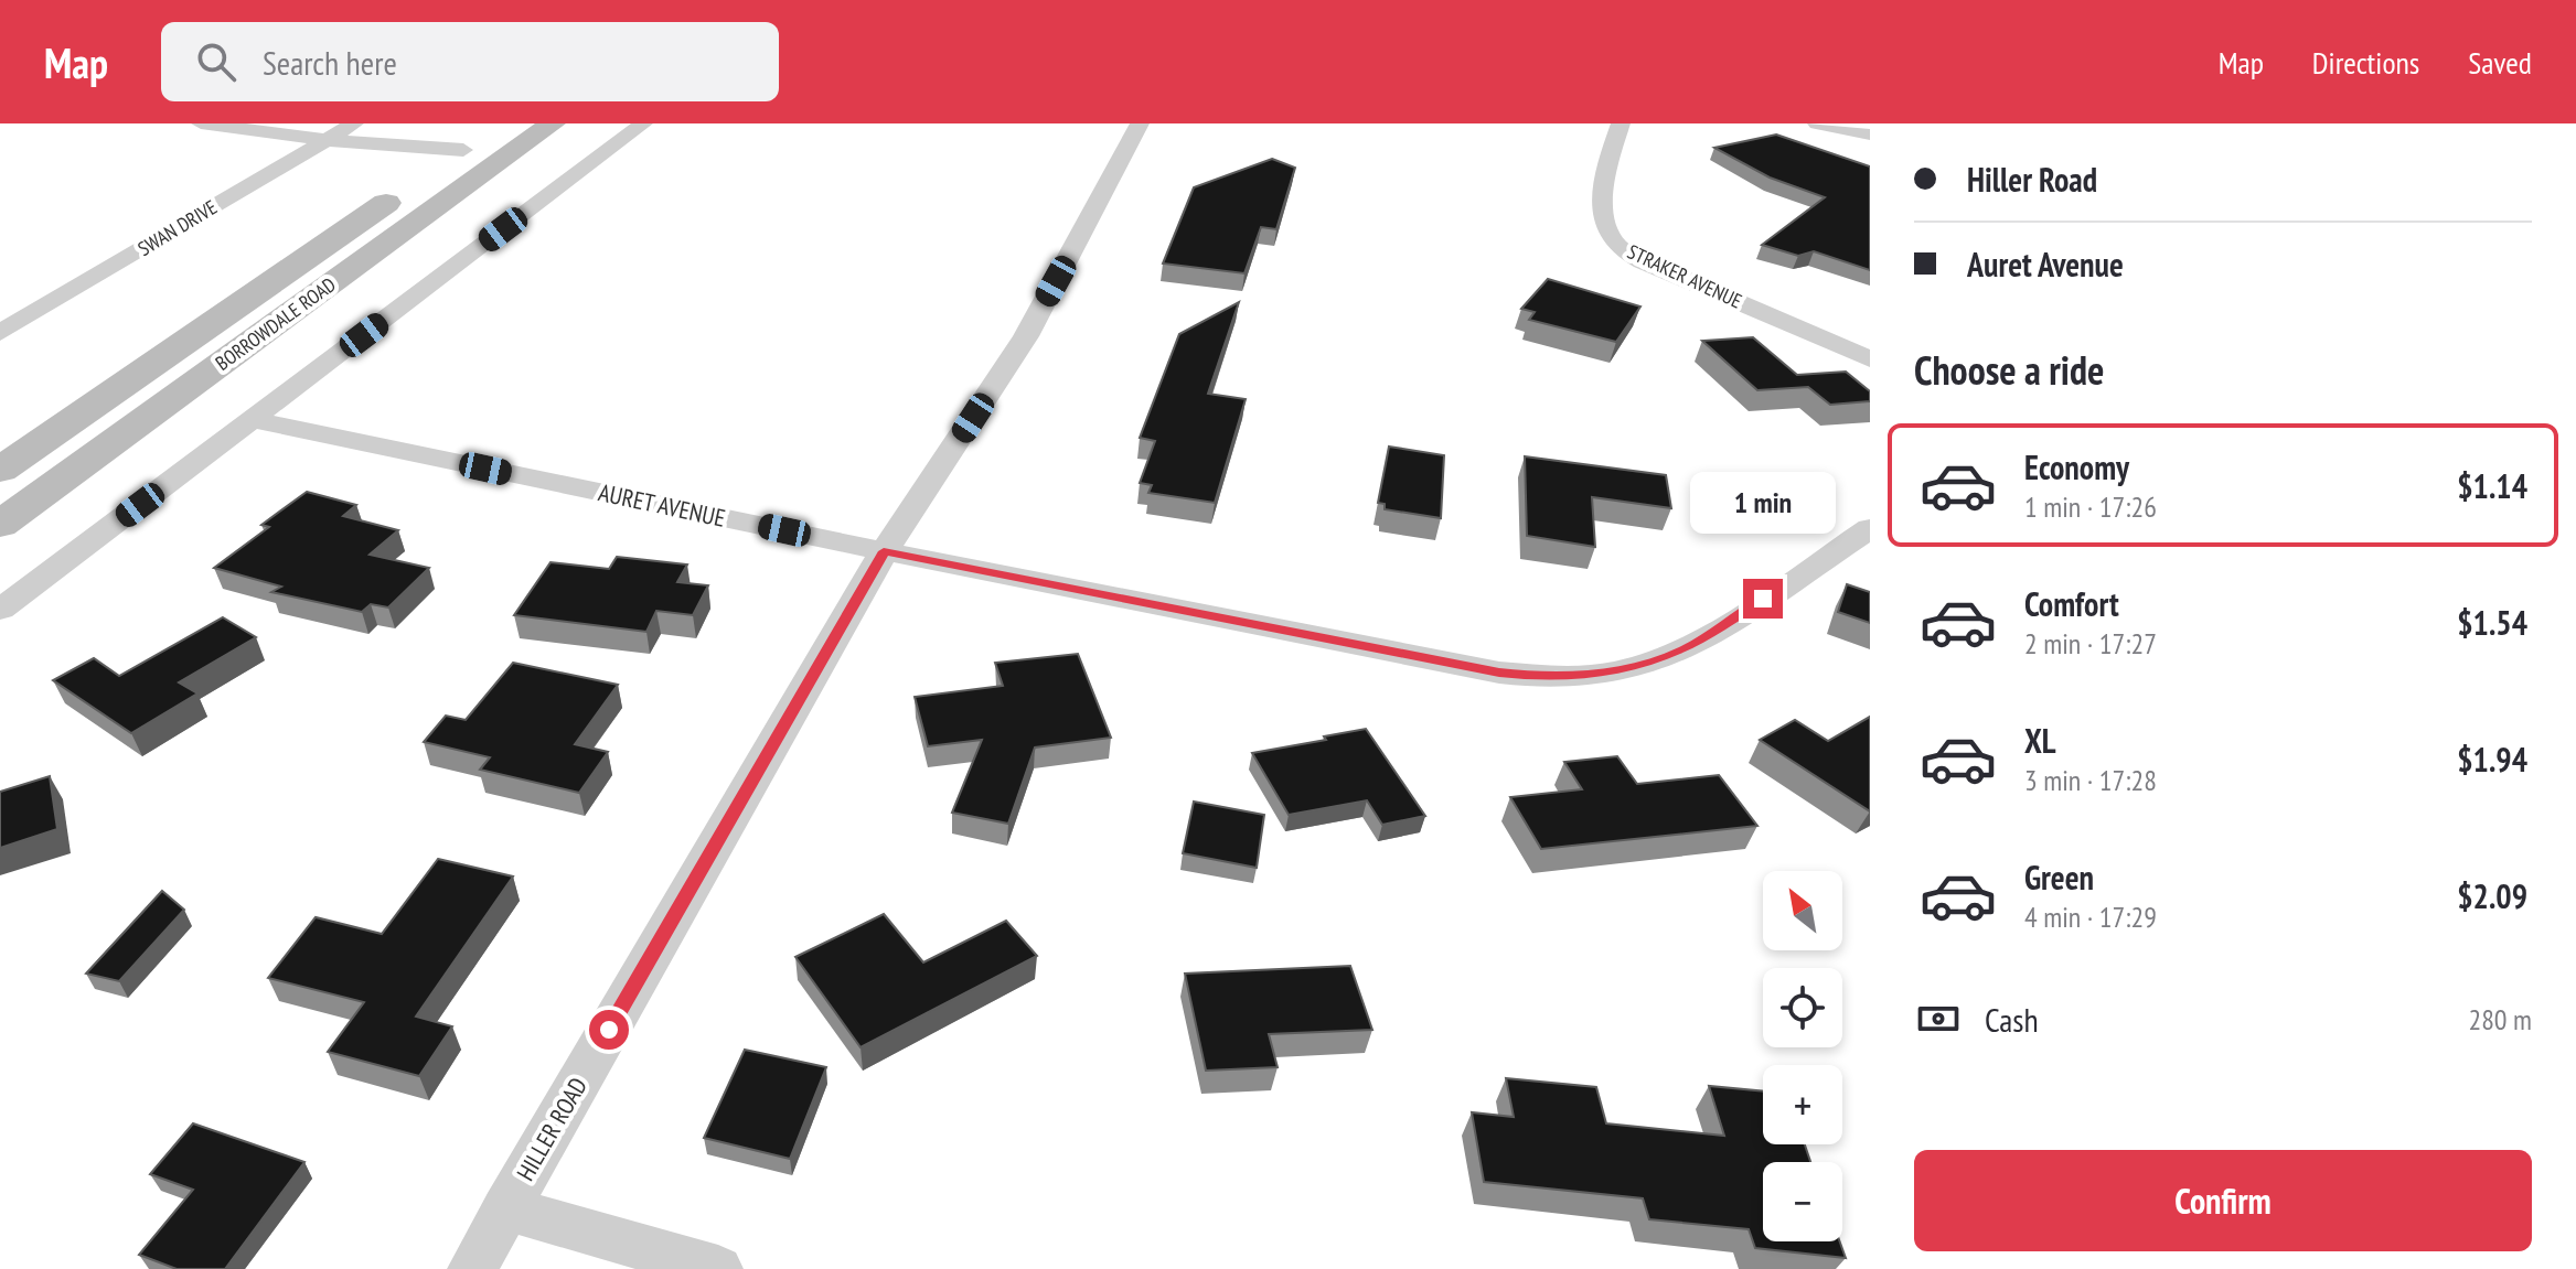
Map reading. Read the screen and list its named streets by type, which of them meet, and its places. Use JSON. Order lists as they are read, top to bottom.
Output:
{
  "streets": {
    "main road": ["BORROWDALE ROAD"],
    "street": [
      "SWAN DRIVE",
      "STRAKER AVENUE",
      "AURET AVENUE",
      "HILLER ROAD"
    ]
  },
  "crossings": [
    ["AURET AVENUE", "HILLER ROAD"]
  ],
  "north": "top left",
  "page": {
    "header": "Map",
    "search": "Search here",
    "nav": ["Map", "Directions", "Saved"],
    "banner": ["Hiller Road", "Auret Avenue"],
    "heading": "Choose a ride",
    "list": [
      {
        "name": "Economy",
        "note": "1 min · 17:26",
        "value": "$1.14"
      },
      {
        "name": "Comfort",
        "note": "2 min · 17:27",
        "value": "$1.54"
      },
      {
        "name": "XL",
        "note": "3 min · 17:28",
        "value": "$1.94"
      },
      {
        "name": "Green",
        "note": "4 min · 17:29",
        "value": "$2.09"
      }
    ],
    "bubble": "1 min",
    "map_buttons": ["+", "−"],
    "pay": ["Cash", "280 m"],
    "buttons": "Confirm"
  }
}
